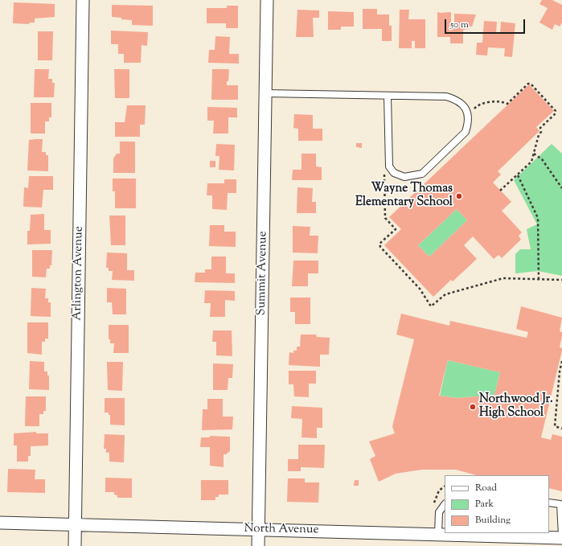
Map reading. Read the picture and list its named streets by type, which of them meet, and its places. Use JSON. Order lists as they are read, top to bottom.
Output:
{
  "streets": {
    "street": ["Arlington Avenue", "Summit Avenue", "North Avenue"]
  },
  "crossings": [
    ["Arlington Avenue", "North Avenue"],
    ["Summit Avenue", "North Avenue"]
  ],
  "places": ["Wayne Thomas Elementary School", "Northwood Jr. High School"],
  "legend": ["Road", "Park", "Building"],
  "scale_bar": "50 m"
}
